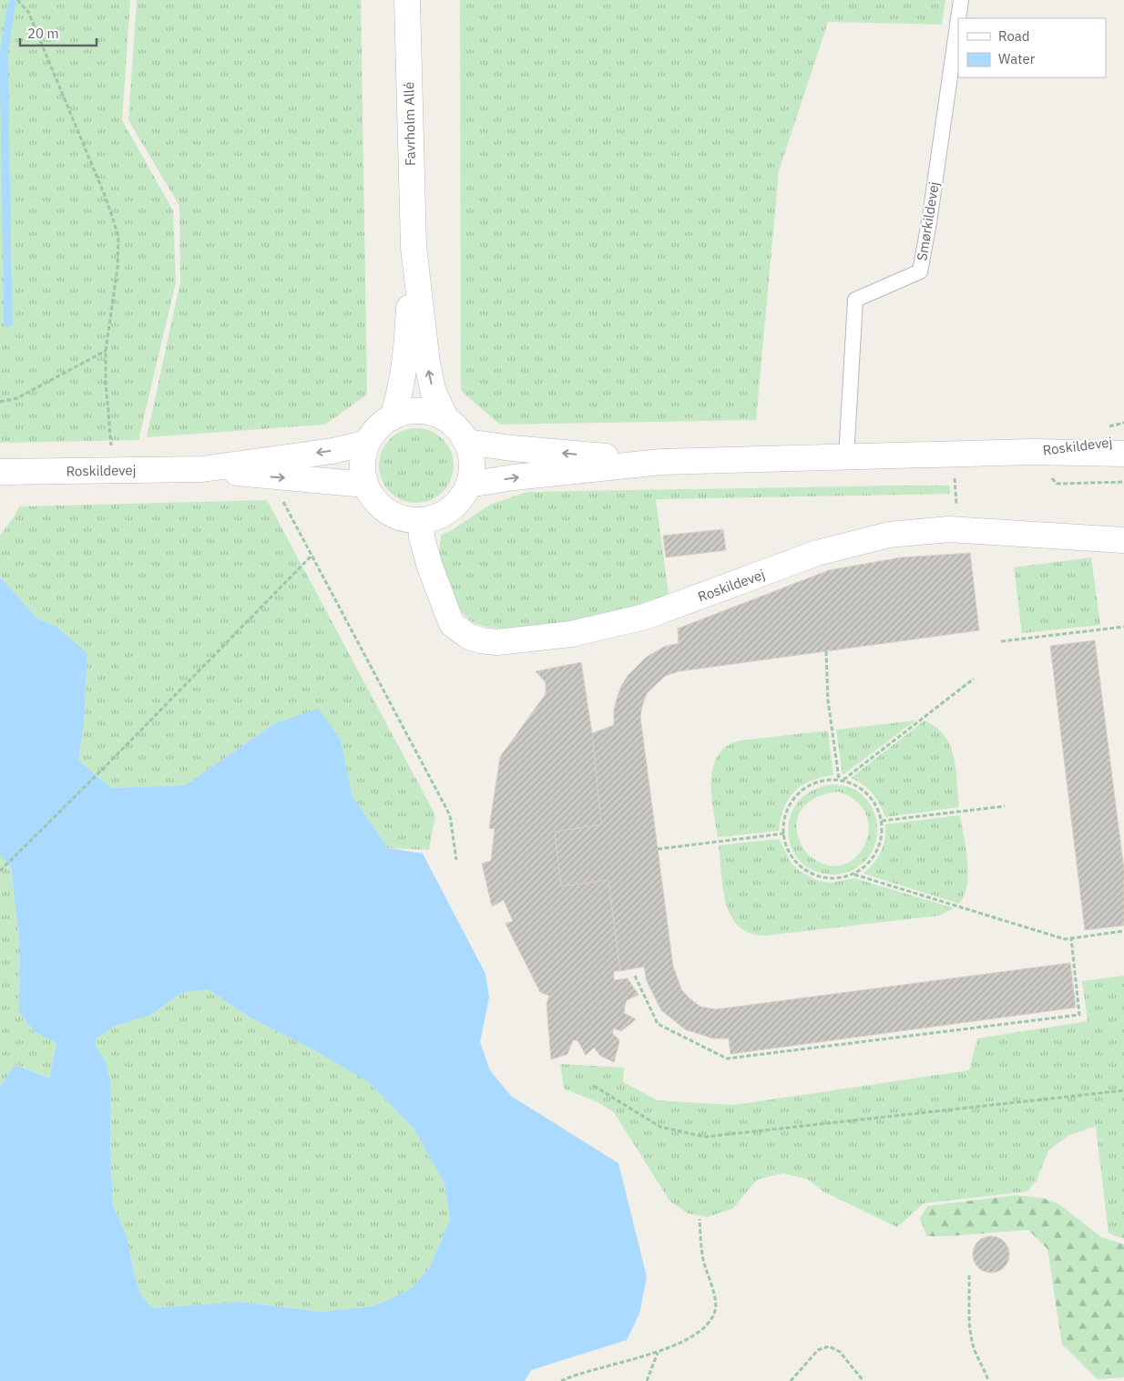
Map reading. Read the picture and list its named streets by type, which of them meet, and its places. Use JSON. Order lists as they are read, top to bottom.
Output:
{
  "streets": {
    "street": ["Favrholm Allé", "Roskildevej"],
    "lane": ["Smørkildevej"]
  },
  "crossings": [
    ["Favrholm Allé", "Roskildevej"],
    ["Smørkildevej", "Roskildevej"]
  ],
  "legend": ["Road", "Water"],
  "scale_bar": "20 m"
}
